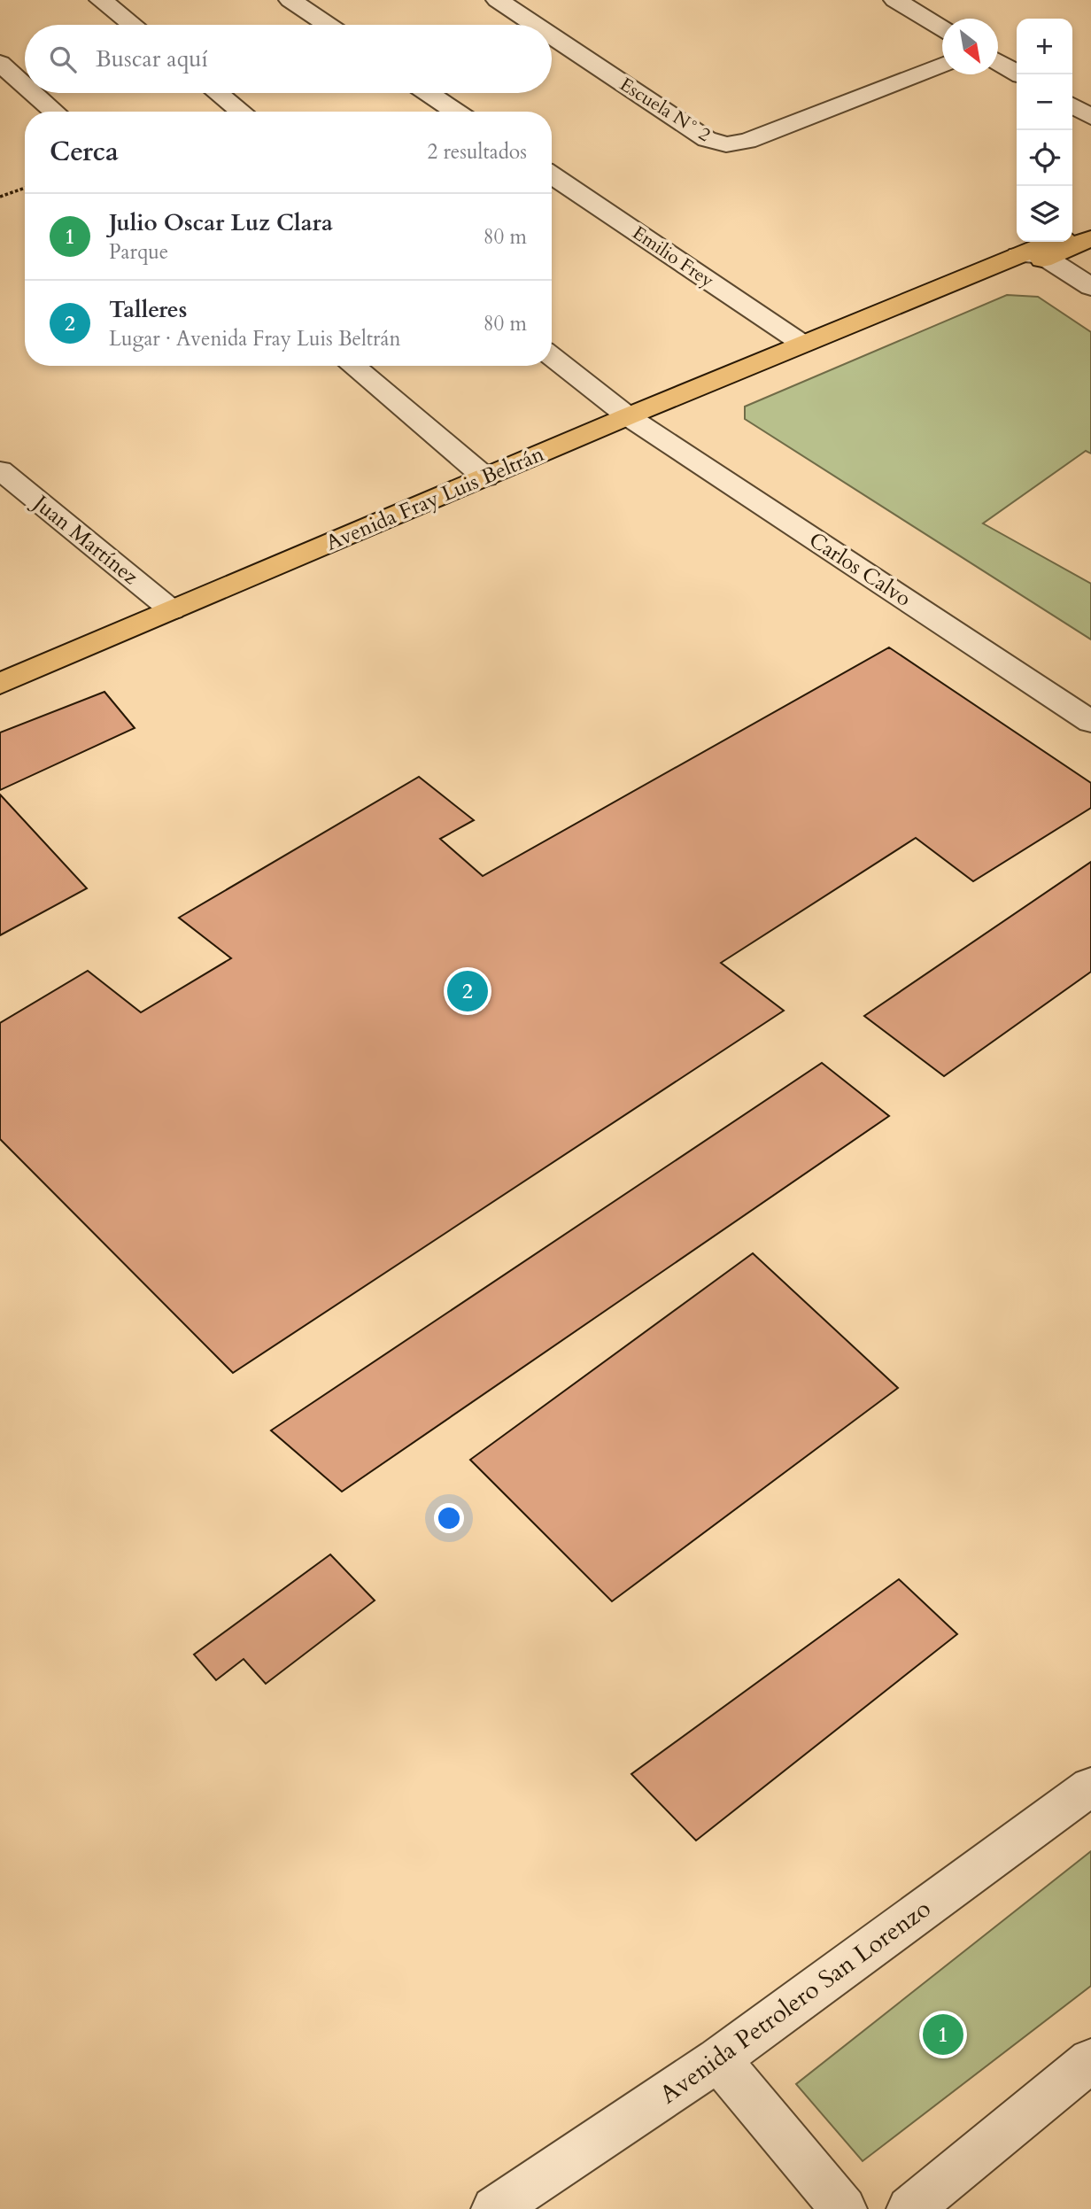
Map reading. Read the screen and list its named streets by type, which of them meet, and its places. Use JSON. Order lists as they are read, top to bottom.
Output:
{
  "streets": {
    "main road": ["Avenida Fray Luis Beltrán"],
    "street": [
      "Escuela N° 2",
      "Emilio Frey",
      "Juan Martínez",
      "Carlos Calvo",
      "Avenida Petrolero San Lorenzo"
    ]
  },
  "crossings": [
    ["Emilio Frey", "Avenida Fray Luis Beltrán"],
    ["Avenida Fray Luis Beltrán", "Juan Martínez"],
    ["Avenida Fray Luis Beltrán", "Carlos Calvo"]
  ],
  "north": "bottom right",
  "page": {
    "map_buttons": ["+", "−"],
    "search": "Buscar aquí",
    "heading": ["Cerca", "2 resultados"],
    "list": [
      {
        "mark": "1",
        "name": "Julio Oscar Luz Clara",
        "note": "Parque",
        "value": "80 m"
      },
      {
        "mark": "2",
        "name": "Talleres",
        "note": "Lugar · Avenida Fray Luis Beltrán",
        "value": "80 m"
      }
    ],
    "pins": ["2", "1"]
  }
}
